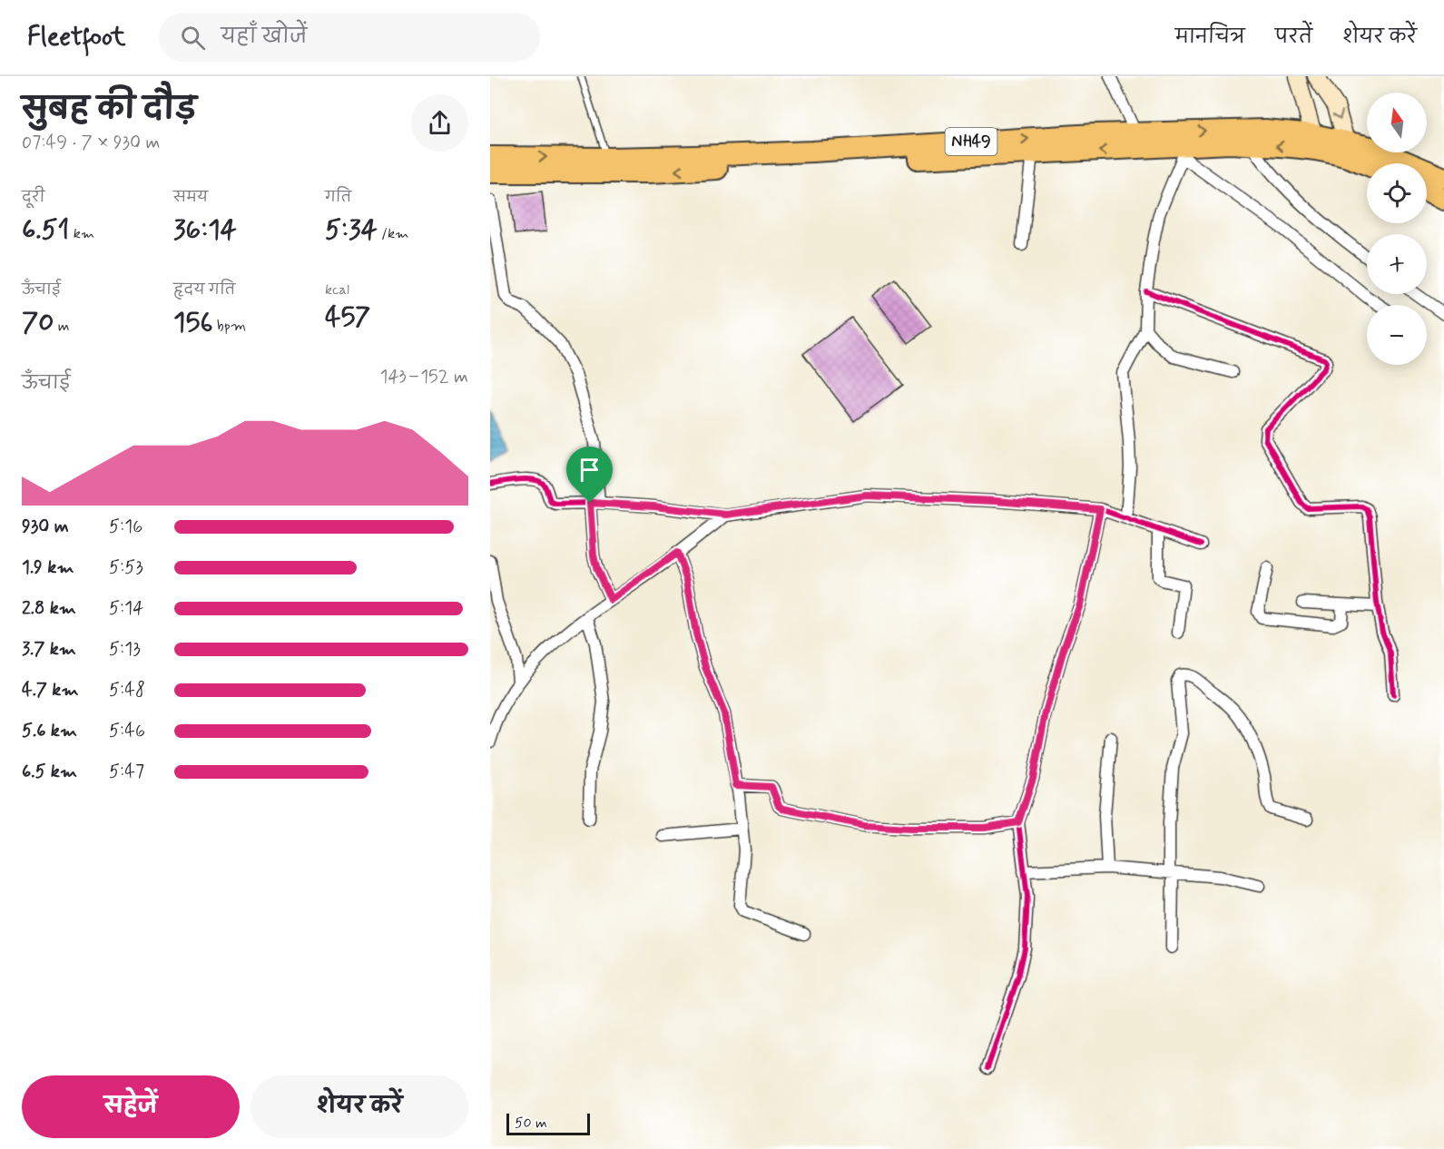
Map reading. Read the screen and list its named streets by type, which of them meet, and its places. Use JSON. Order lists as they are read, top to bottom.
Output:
{
  "streets": {
    "highway": ["NH49"]
  },
  "scale_bar": "50 m",
  "north": "top",
  "page": {
    "header": "Fleetfoot",
    "search": "यहाँ खोजें",
    "nav": ["मानचित्र", "परतें", "शेयर करें"],
    "heading": ["सुबह की दौड़", "07:49 · 7 × 930 m"],
    "map_buttons": ["+", "−"],
    "stats": [
      ["दूरी", "6.51 km"],
      ["समय", "36:14"],
      ["गति", "5:34 /km"],
      ["ऊँचाई", "70 m"],
      ["हृदय गति", "156 bpm"],
      ["kcal", "457"]
    ],
    "chart": ["ऊँचाई", "143–152 m"],
    "list": [
      {
        "name": "930 m",
        "note": "5:16"
      },
      {
        "name": "1.9 km",
        "note": "5:53"
      },
      {
        "name": "2.8 km",
        "note": "5:14"
      },
      {
        "name": "3.7 km",
        "note": "5:13"
      },
      {
        "name": "4.7 km",
        "note": "5:48"
      },
      {
        "name": "5.6 km",
        "note": "5:46"
      },
      {
        "name": "6.5 km",
        "note": "5:47"
      }
    ],
    "buttons": ["सहेजें", "शेयर करें"],
    "scale": "50 m"
  }
}
